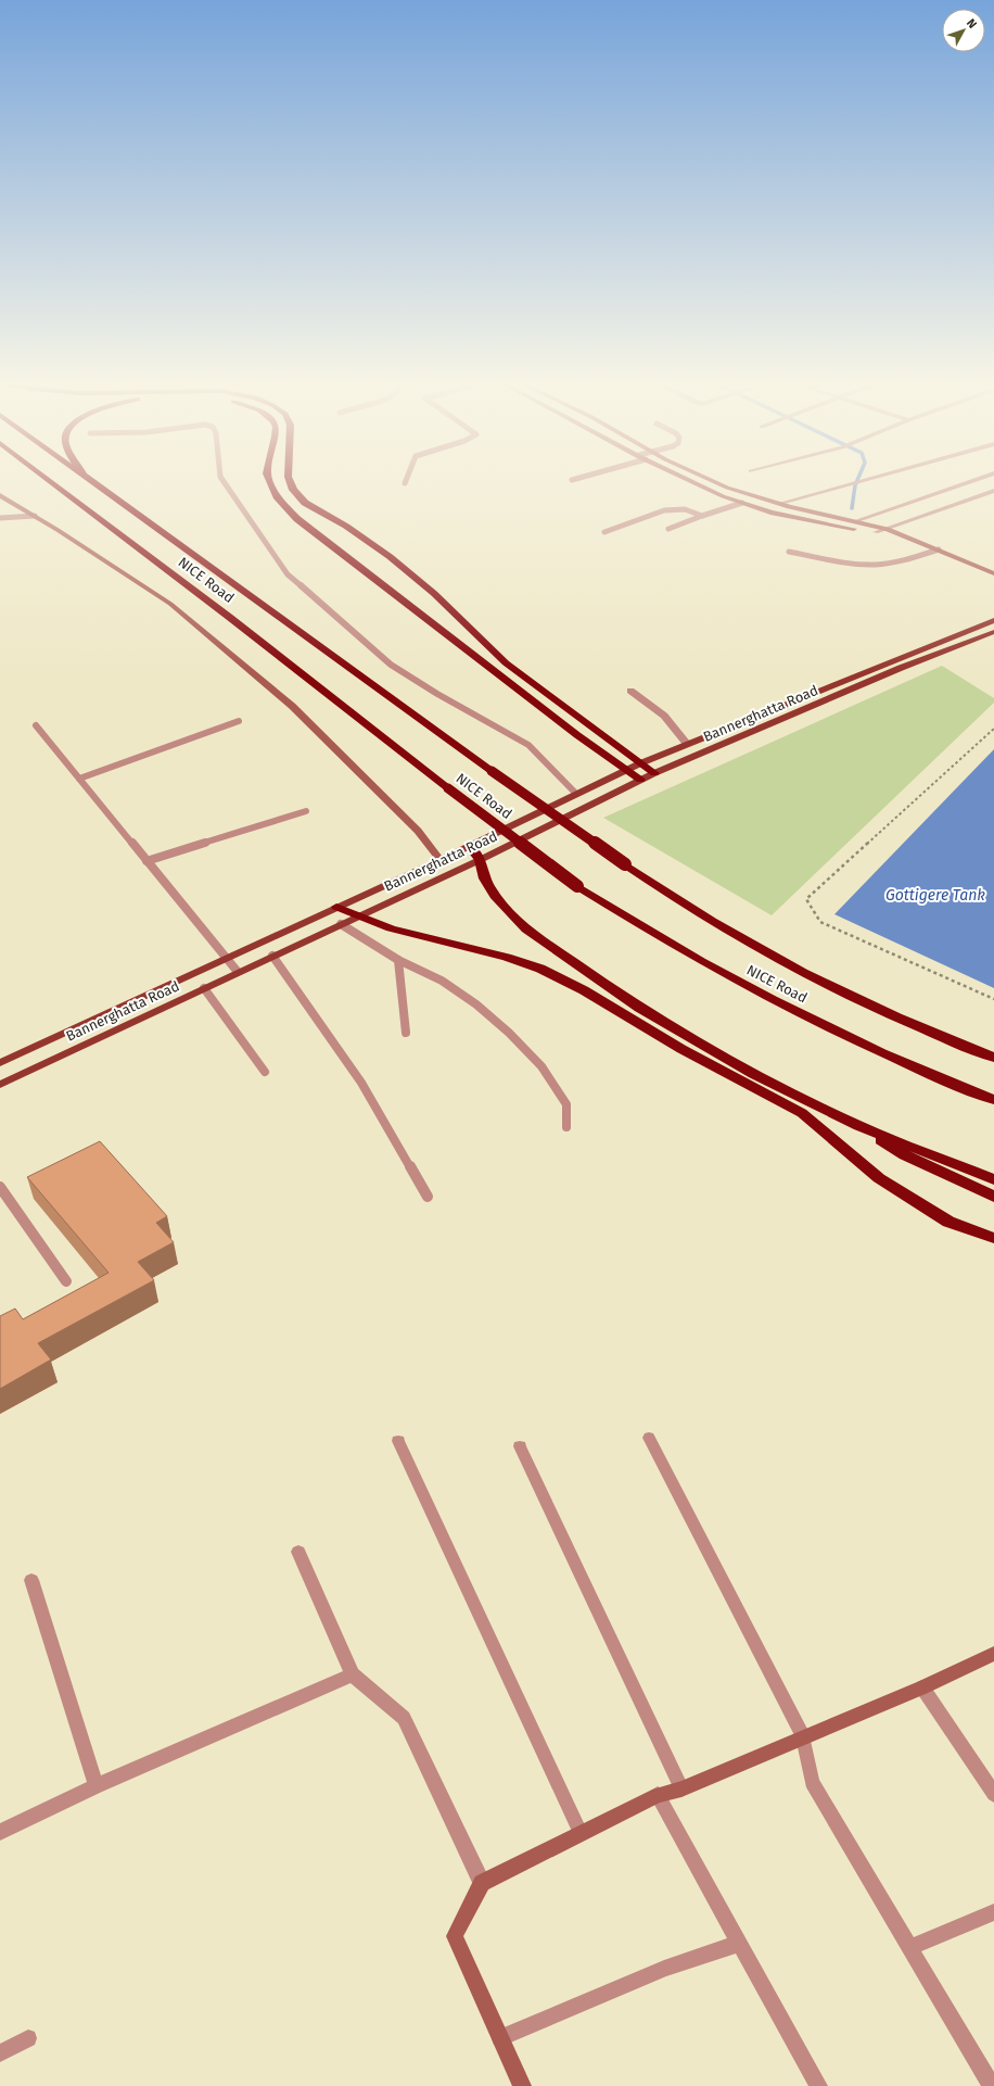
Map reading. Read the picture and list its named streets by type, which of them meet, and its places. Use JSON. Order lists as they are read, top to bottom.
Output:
{
  "streets": {
    "highway": ["NICE Road"],
    "main road": ["Bannerghatta Road"]
  },
  "water": ["Gottigere Tank"],
  "north": "top right"
}
